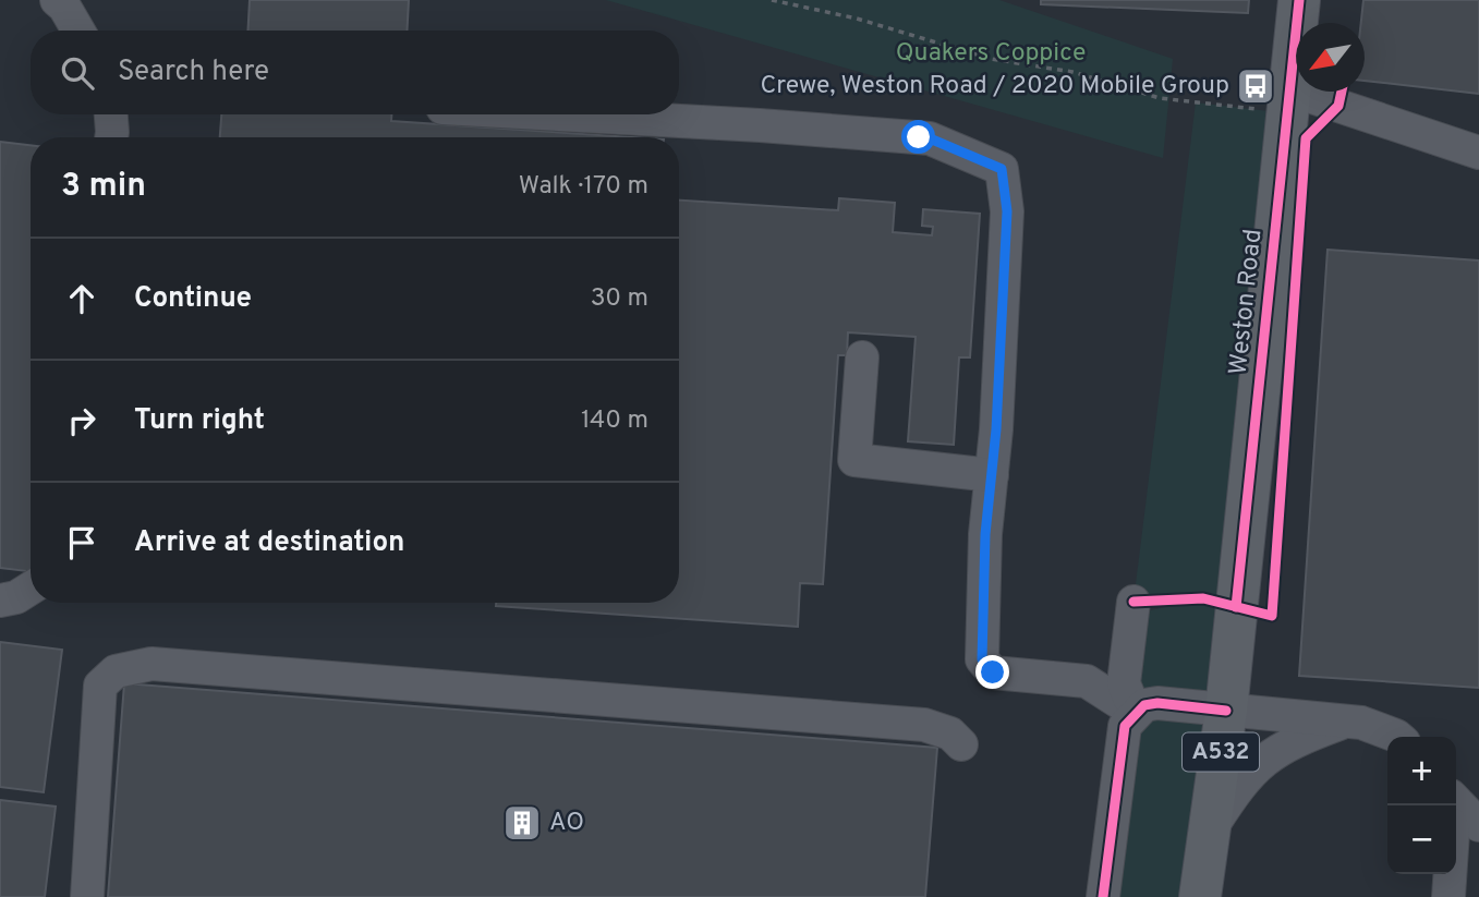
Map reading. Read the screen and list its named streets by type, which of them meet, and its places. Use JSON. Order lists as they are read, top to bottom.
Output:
{
  "streets": {
    "main road": ["Weston Road", "A532"]
  },
  "parks": ["Quakers Coppice"],
  "places": {
    "bus stop": ["Crewe, Weston Road / 2020 Mobile Group"],
    "building": ["AO"]
  },
  "north": "bottom left",
  "page": {
    "search": "Search here",
    "heading": ["3 min", "Walk · 170 m"],
    "list": [
      ["Continue", "30 m"],
      ["Turn right", "140 m"],
      "Arrive at destination"
    ],
    "map_buttons": ["+", "−"]
  }
}
